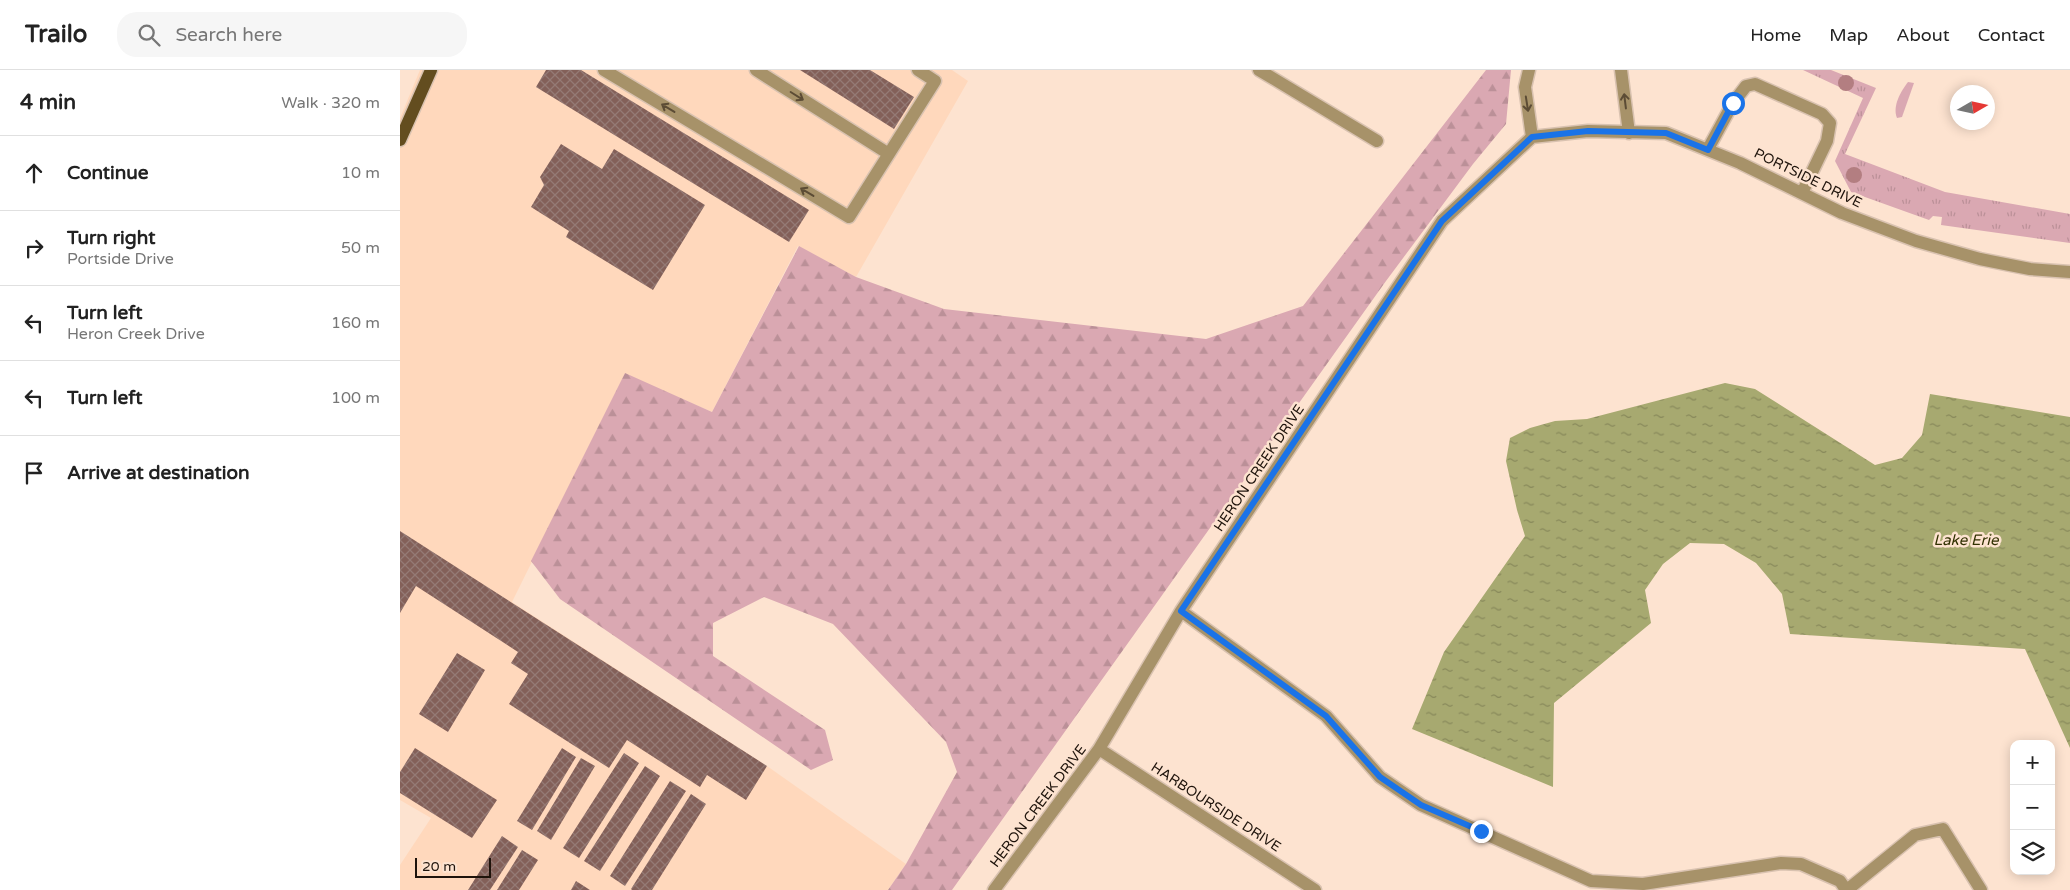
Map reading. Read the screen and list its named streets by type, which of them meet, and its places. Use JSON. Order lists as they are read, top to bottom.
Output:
{
  "streets": {
    "street": ["PORTSIDE DRIVE", "HERON CREEK DRIVE", "HARBOURSIDE DRIVE"]
  },
  "crossings": [
    ["PORTSIDE DRIVE", "HERON CREEK DRIVE"],
    ["HERON CREEK DRIVE", "HARBOURSIDE DRIVE"]
  ],
  "water": ["Lake Erie"],
  "scale_bar": "20 m",
  "north": "right",
  "page": {
    "header": "Trailo",
    "search": "Search here",
    "nav": [
      "Home",
      "Map",
      "About",
      "Contact"
    ],
    "heading": ["4 min", "Walk · 320 m"],
    "list": [
      ["Continue", "10 m"],
      ["Turn right", "Portside Drive", "50 m"],
      ["Turn left", "Heron Creek Drive", "160 m"],
      ["Turn left", "100 m"],
      "Arrive at destination"
    ],
    "map_buttons": ["+", "−"],
    "scale": "20 m"
  }
}
